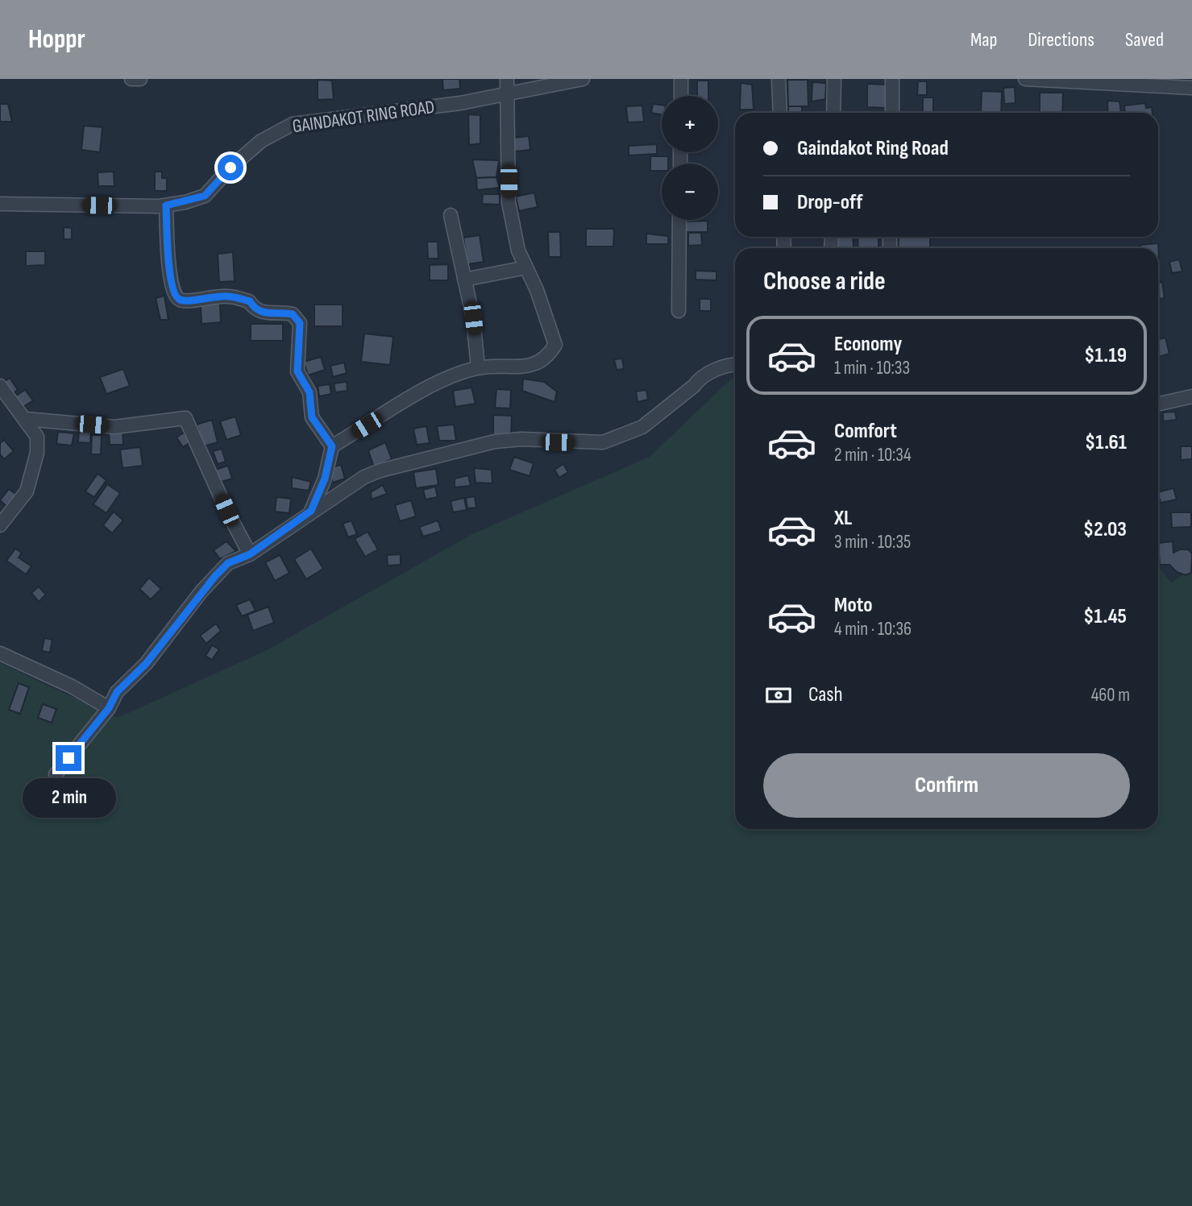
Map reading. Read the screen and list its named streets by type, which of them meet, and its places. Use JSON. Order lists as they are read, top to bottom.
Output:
{
  "streets": {
    "street": ["GAINDAKOT RING ROAD"]
  },
  "page": {
    "header": "Hoppr",
    "nav": ["Map", "Directions", "Saved"],
    "map_buttons": ["+", "−"],
    "banner": ["Gaindakot Ring Road", "Drop-off"],
    "heading": "Choose a ride",
    "list": [
      {
        "name": "Economy",
        "note": "1 min · 10:33",
        "value": "$1.19"
      },
      {
        "name": "Comfort",
        "note": "2 min · 10:34",
        "value": "$1.61"
      },
      {
        "name": "XL",
        "note": "3 min · 10:35",
        "value": "$2.03"
      },
      {
        "name": "Moto",
        "note": "4 min · 10:36",
        "value": "$1.45"
      }
    ],
    "pay": ["Cash", "460 m"],
    "buttons": "Confirm",
    "bubble": "2 min"
  }
}
